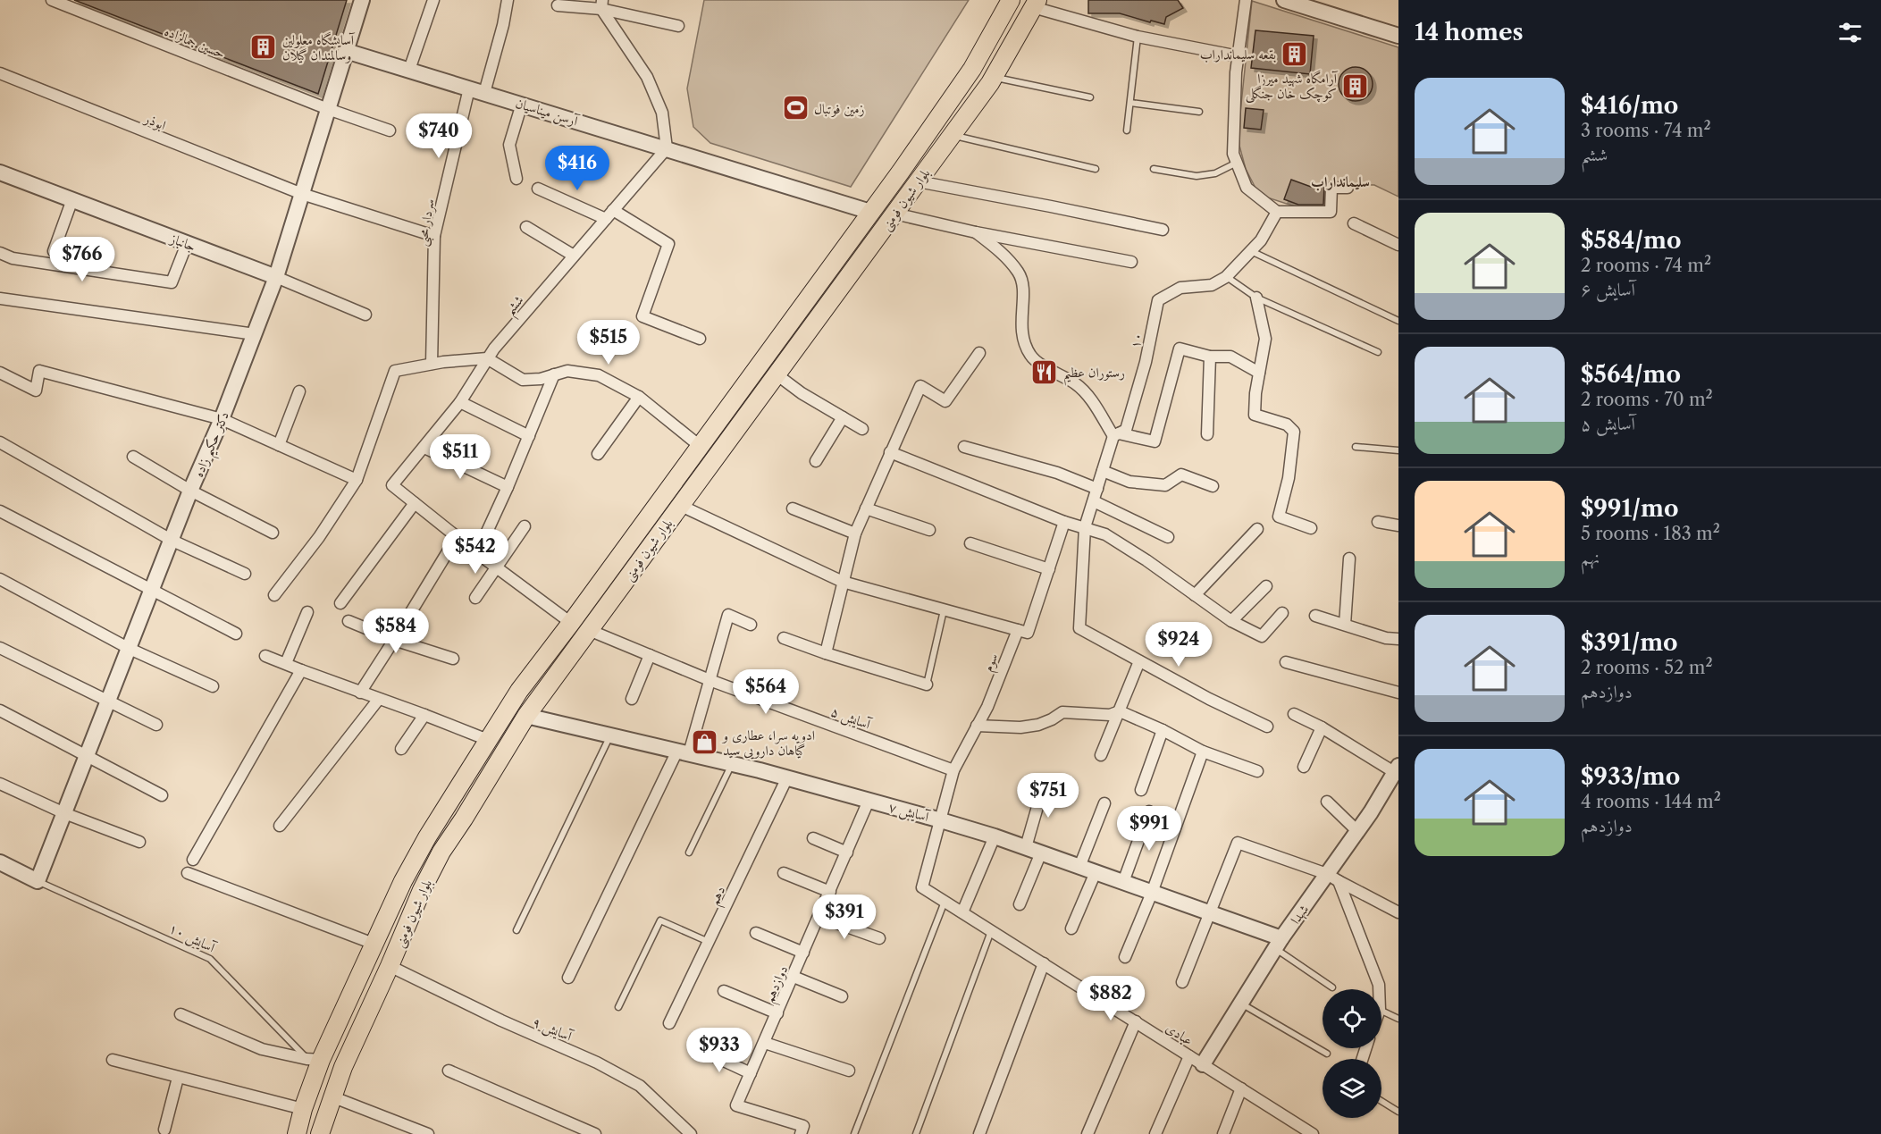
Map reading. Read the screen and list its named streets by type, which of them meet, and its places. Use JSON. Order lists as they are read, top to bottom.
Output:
{
  "streets": {
    "main road": ["بلوار شیون فومنی"],
    "street": [
      "حسین جمالزاده",
      "آرسن میناسیان",
      "ابوذر",
      "سردار محبی",
      "جانباز",
      "ششم",
      "۱۰",
      "دکتر حکیم زاده",
      "سوم",
      "آسایش ۵",
      "آسایش ۷",
      "دهم",
      "شهدا",
      "دوازدهم",
      "آسایش ۹",
      "عبادی"
    ],
    "lane": ["آسایش ‍۱۰"]
  },
  "crossings": [
    ["حسین جمالزاده", "دکتر حکیم زاده"],
    ["آرسن میناسیان", "بلوار شیون فومنی"],
    ["آرسن میناسیان", "سردار محبی"],
    ["آرسن میناسیان", "ششم"],
    ["آرسن میناسیان", "دکتر حکیم زاده"],
    ["ابوذر", "سردار محبی"],
    ["ابوذر", "دکتر حکیم زاده"],
    ["بلوار شیون فومنی", "آسایش ۵"],
    ["بلوار شیون فومنی", "آسایش ۷"],
    ["بلوار شیون فومنی", "آسایش ‍۱۰"],
    ["بلوار شیون فومنی", "آسایش ۹"],
    ["جانباز", "دکتر حکیم زاده"],
    ["دکتر حکیم زاده", "آسایش ‍۱۰"],
    ["سوم", "آسایش ۵"],
    ["سوم", "آسایش ۷"],
    ["سوم", "عبادی"],
    ["آسایش ۷", "دهم"],
    ["آسایش ۷", "شهدا"],
    ["آسایش ۷", "دوازدهم"],
    ["شهدا", "عبادی"]
  ],
  "districts": ["سلیمانداراب"],
  "places": {
    "building": ["آسایشگاه معلولین وسالمندان گیلان", "بقعه سلیمانداراب", "آرامگاه شهید میرزا کوچک خان جنگلی"],
    "sports": ["زمین فوتبال"],
    "restaurant": ["رستوران عظیم"],
    "shop": ["ادویه سرا، عطاری و گیاهان دارویی سید"]
  },
  "page": {
    "heading": "14 homes",
    "list": [
      {
        "name": "$416/mo",
        "note": "3 rooms · 74 m² · ششم"
      },
      {
        "name": "$584/mo",
        "note": "2 rooms · 74 m² · آسایش ۶"
      },
      {
        "name": "$564/mo",
        "note": "2 rooms · 70 m² · آسایش ۵"
      },
      {
        "name": "$991/mo",
        "note": "5 rooms · 183 m² · نهم"
      },
      {
        "name": "$391/mo",
        "note": "2 rooms · 52 m² · دوازدهم"
      },
      {
        "name": "$933/mo",
        "note": "4 rooms · 144 m² · دوازدهم"
      }
    ],
    "price": [
      "$740",
      "$416",
      "$766",
      "$515",
      "$511",
      "$542",
      "$584",
      "$924",
      "$564",
      "$751",
      "$991",
      "$391",
      "$882",
      "$933"
    ]
  }
}
